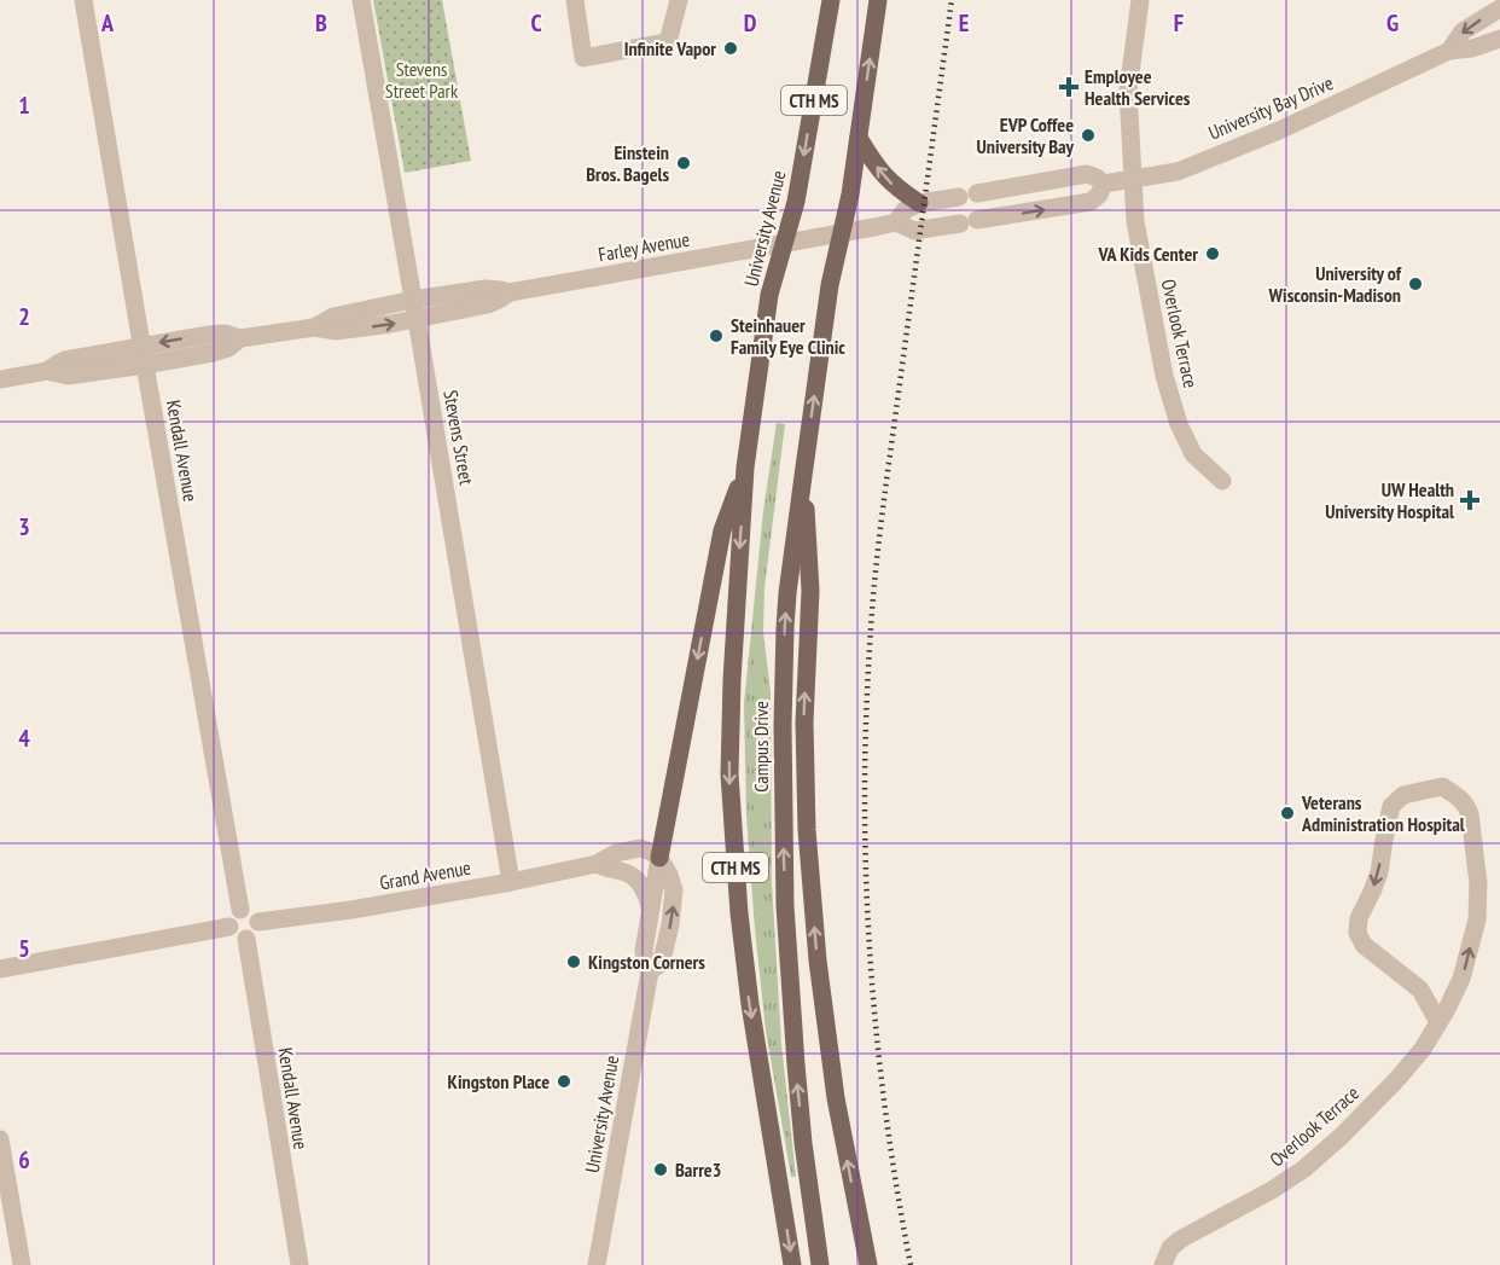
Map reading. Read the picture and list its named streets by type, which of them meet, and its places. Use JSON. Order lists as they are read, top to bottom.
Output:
{
  "streets": {
    "main road": ["CTH MS", "University Avenue", "Campus Drive"],
    "street": [
      "University Bay Drive",
      "Farley Avenue",
      "Overlook Terrace",
      "Stevens Street",
      "Kendall Avenue",
      "Grand Avenue"
    ]
  },
  "crossings": [
    ["CTH MS", "Campus Drive"],
    ["University Bay Drive", "Overlook Terrace"],
    ["University Avenue", "Farley Avenue"],
    ["University Avenue", "Campus Drive"],
    ["Farley Avenue", "Stevens Street"],
    ["Farley Avenue", "Kendall Avenue"],
    ["Stevens Street", "Grand Avenue"],
    ["Kendall Avenue", "Grand Avenue"]
  ],
  "parks": ["Stevens Street Park"],
  "places": {
    "other": [
      "Infinite Vapor",
      "EVP Coffee University Bay",
      "Einstein Bros. Bagels",
      "VA Kids Center",
      "University of Wisconsin-Madison",
      "Steinhauer Family Eye Clinic",
      "Veterans Administration Hospital",
      "Kingston Corners",
      "Kingston Place",
      "Barre3"
    ],
    "health": ["Employee Health Services", "UW Health University Hospital"]
  },
  "grid": {
    "columns": [
      "A",
      "B",
      "C",
      "D",
      "E",
      "F",
      "G"
    ],
    "rows": [
      "1",
      "2",
      "3",
      "4",
      "5",
      "6"
    ]
  }
}
